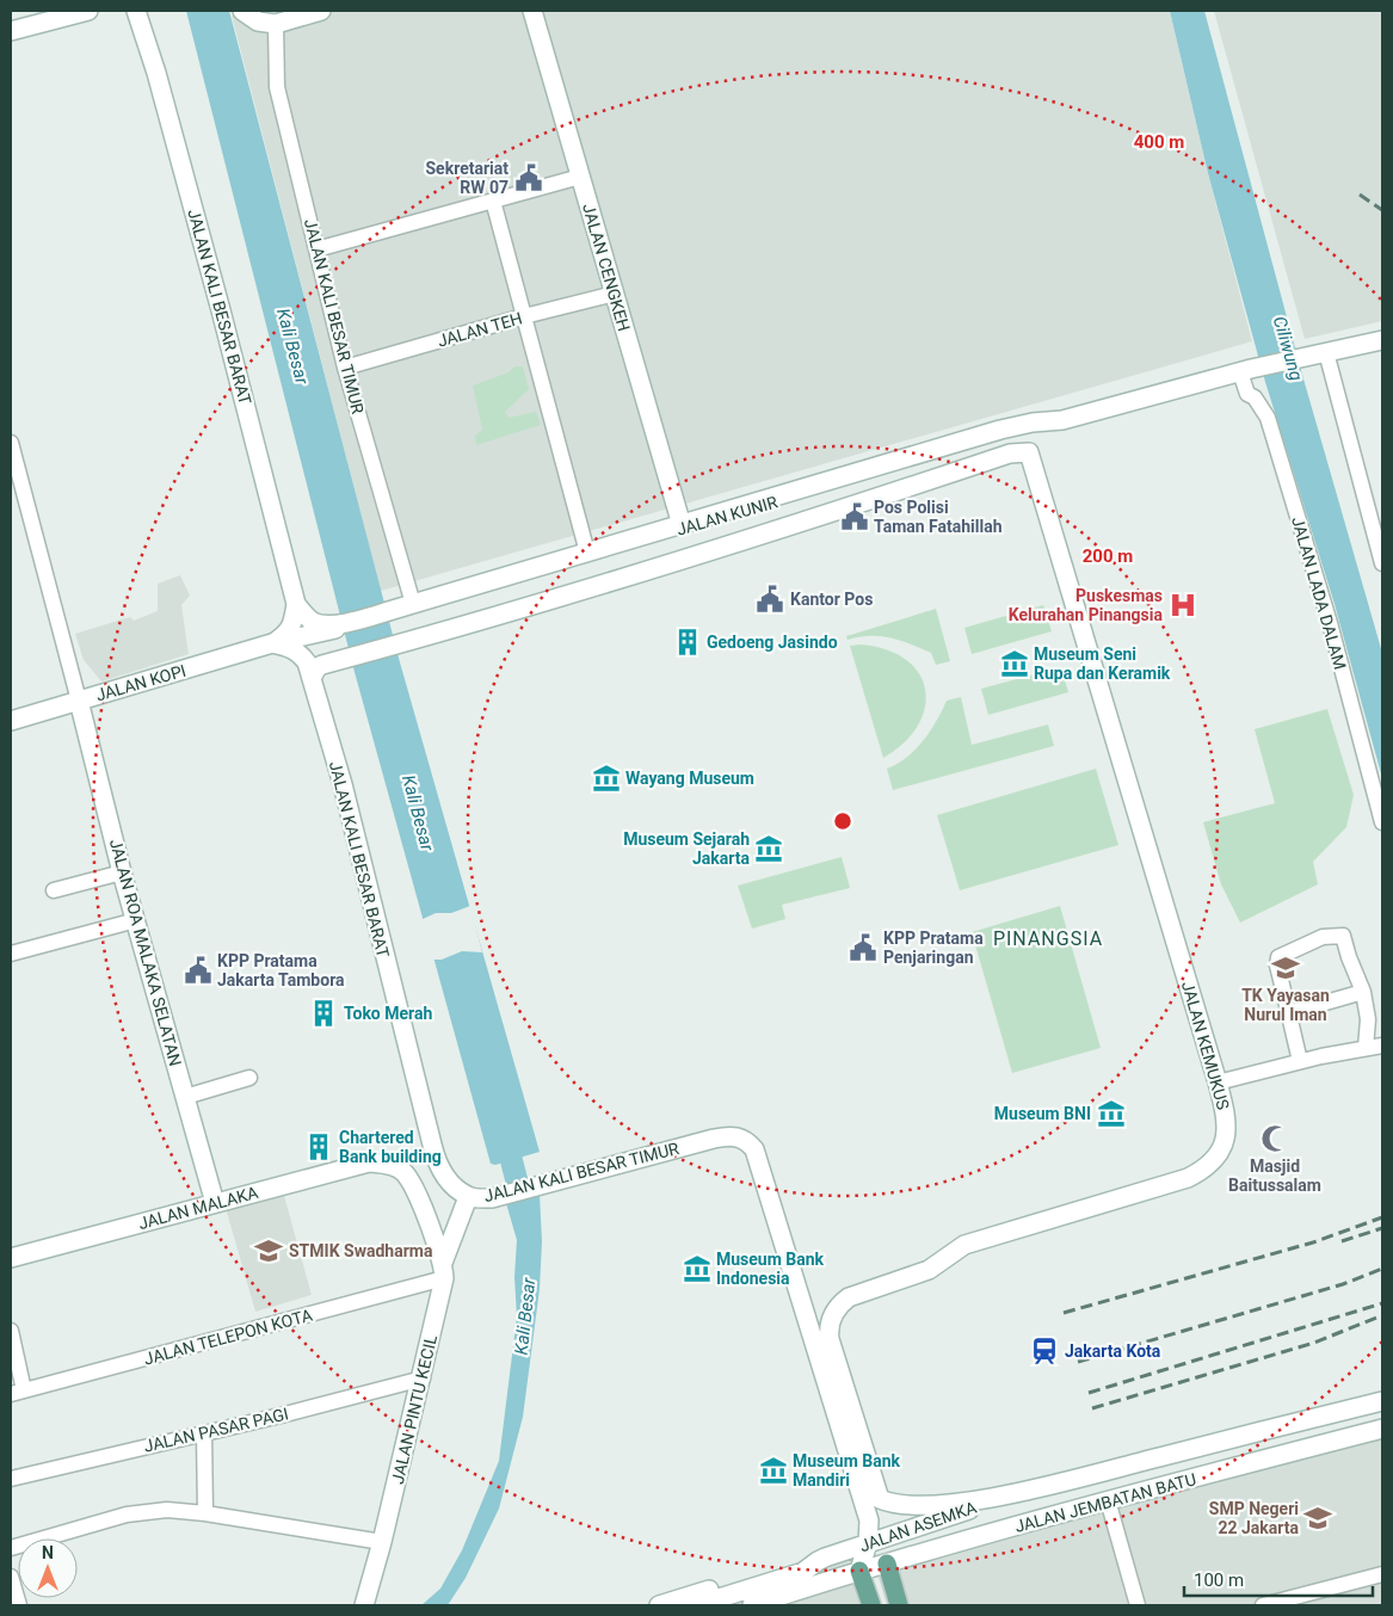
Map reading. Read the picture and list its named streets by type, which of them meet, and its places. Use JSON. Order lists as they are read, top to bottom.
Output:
{
  "streets": {
    "main road": [
      "JALAN CENGKEH",
      "JALAN KALI BESAR BARAT",
      "JALAN KALI BESAR TIMUR",
      "JALAN KUNIR",
      "JALAN KOPI",
      "JALAN ROA MALAKA SELATAN",
      "JALAN KEMUKUS",
      "JALAN MALAKA",
      "JALAN PINTU KECIL",
      "JALAN JEMBATAN BATU",
      "JALAN ASEMKA"
    ],
    "street": [
      "JALAN TEH",
      "JALAN LADA DALAM",
      "JALAN TELEPON KOTA",
      "JALAN PASAR PAGI"
    ]
  },
  "crossings": [
    ["JALAN CENGKEH", "JALAN TEH"],
    ["JALAN CENGKEH", "JALAN KUNIR"],
    ["JALAN KALI BESAR BARAT", "JALAN KALI BESAR TIMUR"],
    ["JALAN KALI BESAR BARAT", "JALAN KUNIR"],
    ["JALAN KALI BESAR BARAT", "JALAN KOPI"],
    ["JALAN KALI BESAR TIMUR", "JALAN TEH"],
    ["JALAN KALI BESAR TIMUR", "JALAN KUNIR"],
    ["JALAN KALI BESAR TIMUR", "JALAN PINTU KECIL"],
    ["JALAN KUNIR", "JALAN LADA DALAM"],
    ["JALAN KUNIR", "JALAN KEMUKUS"],
    ["JALAN KOPI", "JALAN ROA MALAKA SELATAN"],
    ["JALAN ROA MALAKA SELATAN", "JALAN MALAKA"],
    ["JALAN MALAKA", "JALAN TELEPON KOTA"],
    ["JALAN MALAKA", "JALAN PINTU KECIL"],
    ["JALAN TELEPON KOTA", "JALAN PINTU KECIL"],
    ["JALAN PINTU KECIL", "JALAN PASAR PAGI"],
    ["JALAN JEMBATAN BATU", "JALAN ASEMKA"]
  ],
  "districts": ["PINANGSIA"],
  "water": ["Kali Besar", "Ciliwung"],
  "places": {
    "public building": [
      "Sekretariat RW 07",
      "Pos Polisi Taman Fatahillah",
      "Kantor Pos",
      "KPP Pratama Penjaringan",
      "KPP Pratama Jakarta Tambora"
    ],
    "hospital": ["Puskesmas Kelurahan Pinangsia"],
    "building": ["Gedoeng Jasindo", "Toko Merah", "Chartered Bank building"],
    "museum": [
      "Museum Seni Rupa dan Keramik",
      "Wayang Museum",
      "Museum Sejarah Jakarta",
      "Museum BNI",
      "Museum Bank Indonesia",
      "Museum Bank Mandiri"
    ],
    "school or university": ["TK Yayasan Nurul Iman", "STMIK Swadharma", "SMP Negeri 22 Jakarta"],
    "mosque": ["Masjid Baitussalam"],
    "station": ["Jakarta Kota"]
  },
  "scale_bar": "100 m",
  "north": "top",
  "rings": ["400 m", "200 m"]
}
